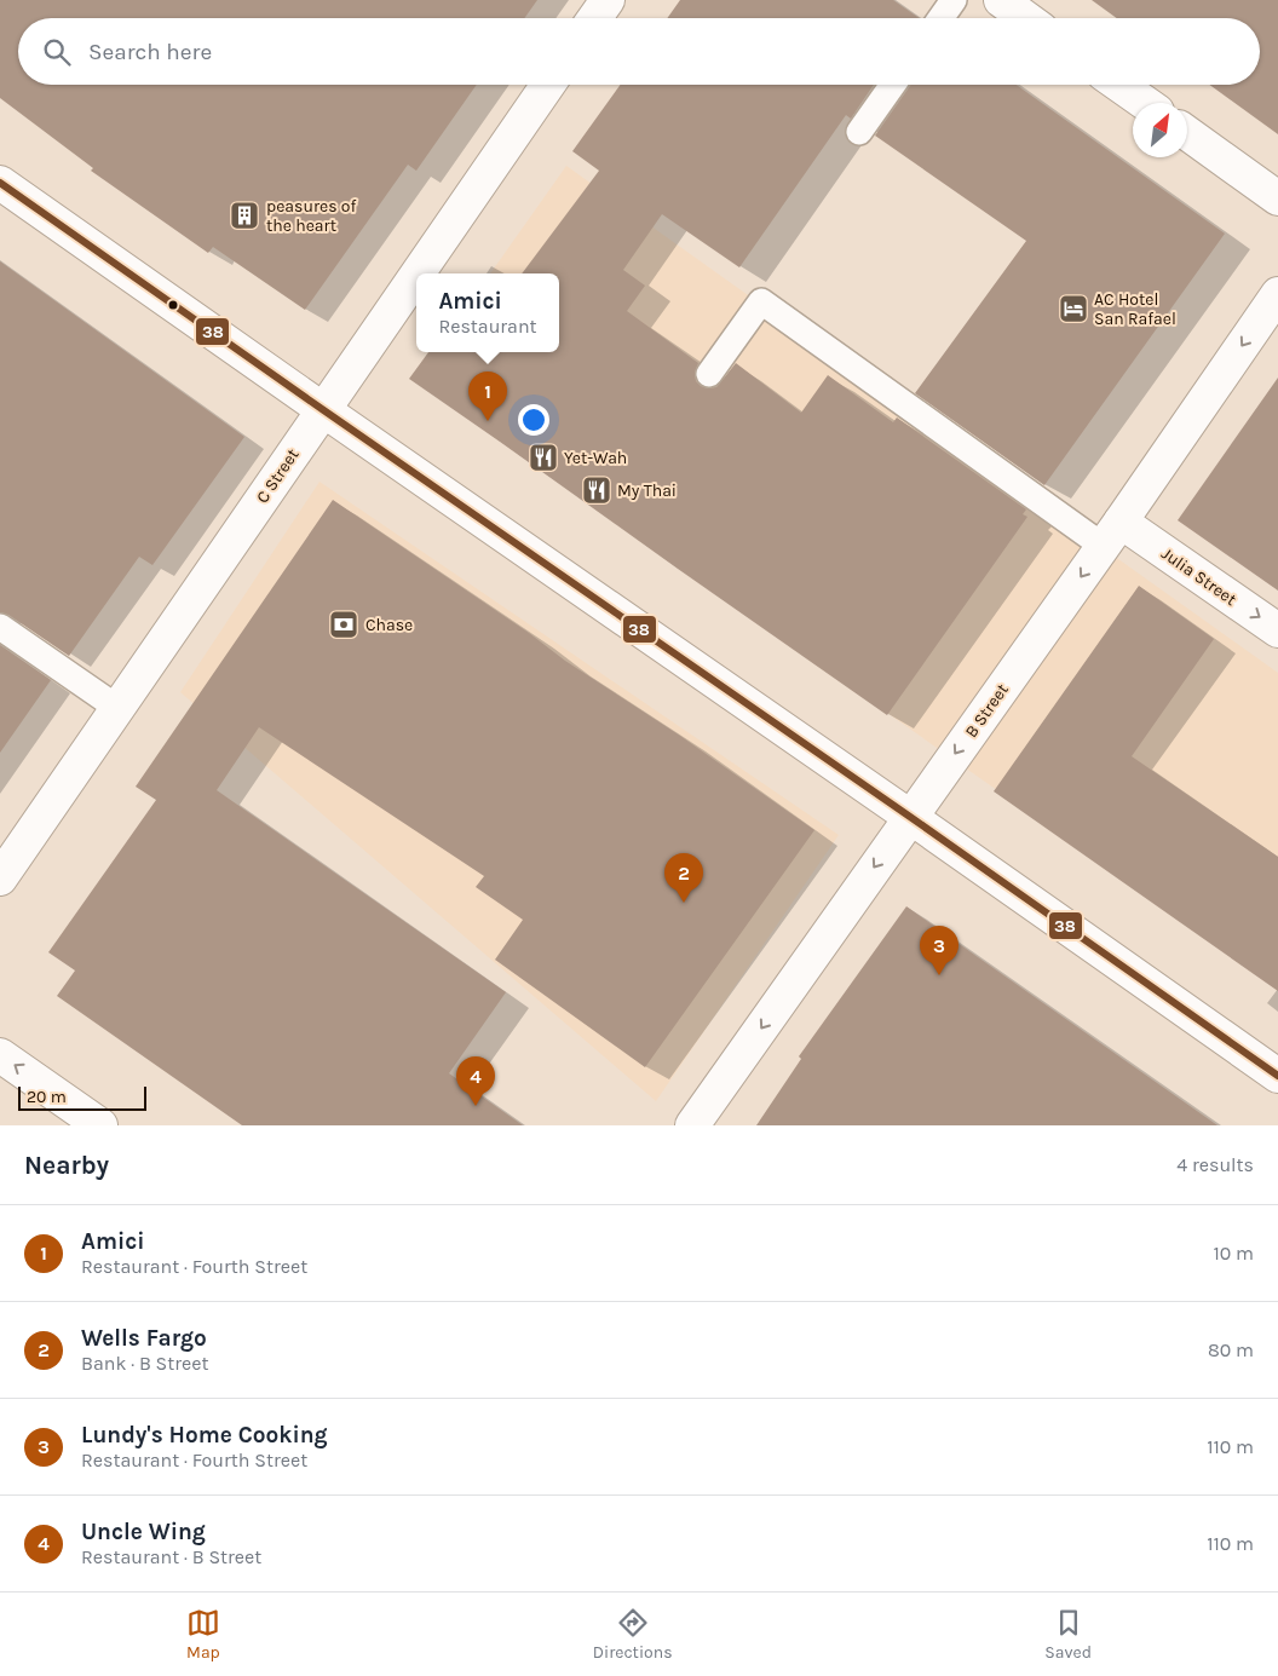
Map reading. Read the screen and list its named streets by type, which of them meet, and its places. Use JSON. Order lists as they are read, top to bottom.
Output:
{
  "streets": {
    "street": ["C Street", "Julia Street", "B Street"]
  },
  "crossings": [
    ["Julia Street", "B Street"]
  ],
  "one_way": ["Julia Street", "B Street"],
  "places": {
    "building": ["peasures of the heart"],
    "hotel": ["AC Hotel San Rafael"],
    "restaurant": ["Yet-Wah", "My Thai"],
    "bank": ["Chase"]
  },
  "lines": ["transit line 38"],
  "scale_bar": "20 m",
  "north": "top right",
  "page": {
    "search": "Search here",
    "popup": ["Amici", "Restaurant"],
    "pins": [
      "1",
      "2",
      "3",
      "4"
    ],
    "scale": "20 m",
    "heading": ["Nearby", "4 results"],
    "list": [
      {
        "mark": "1",
        "name": "Amici",
        "note": "Restaurant · Fourth Street",
        "value": "10 m"
      },
      {
        "mark": "2",
        "name": "Wells Fargo",
        "note": "Bank · B Street",
        "value": "80 m"
      },
      {
        "mark": "3",
        "name": "Lundy's Home Cooking",
        "note": "Restaurant · Fourth Street",
        "value": "110 m"
      },
      {
        "mark": "4",
        "name": "Uncle Wing",
        "note": "Restaurant · B Street",
        "value": "110 m"
      }
    ],
    "nav": ["Map", "Directions", "Saved"]
  }
}
